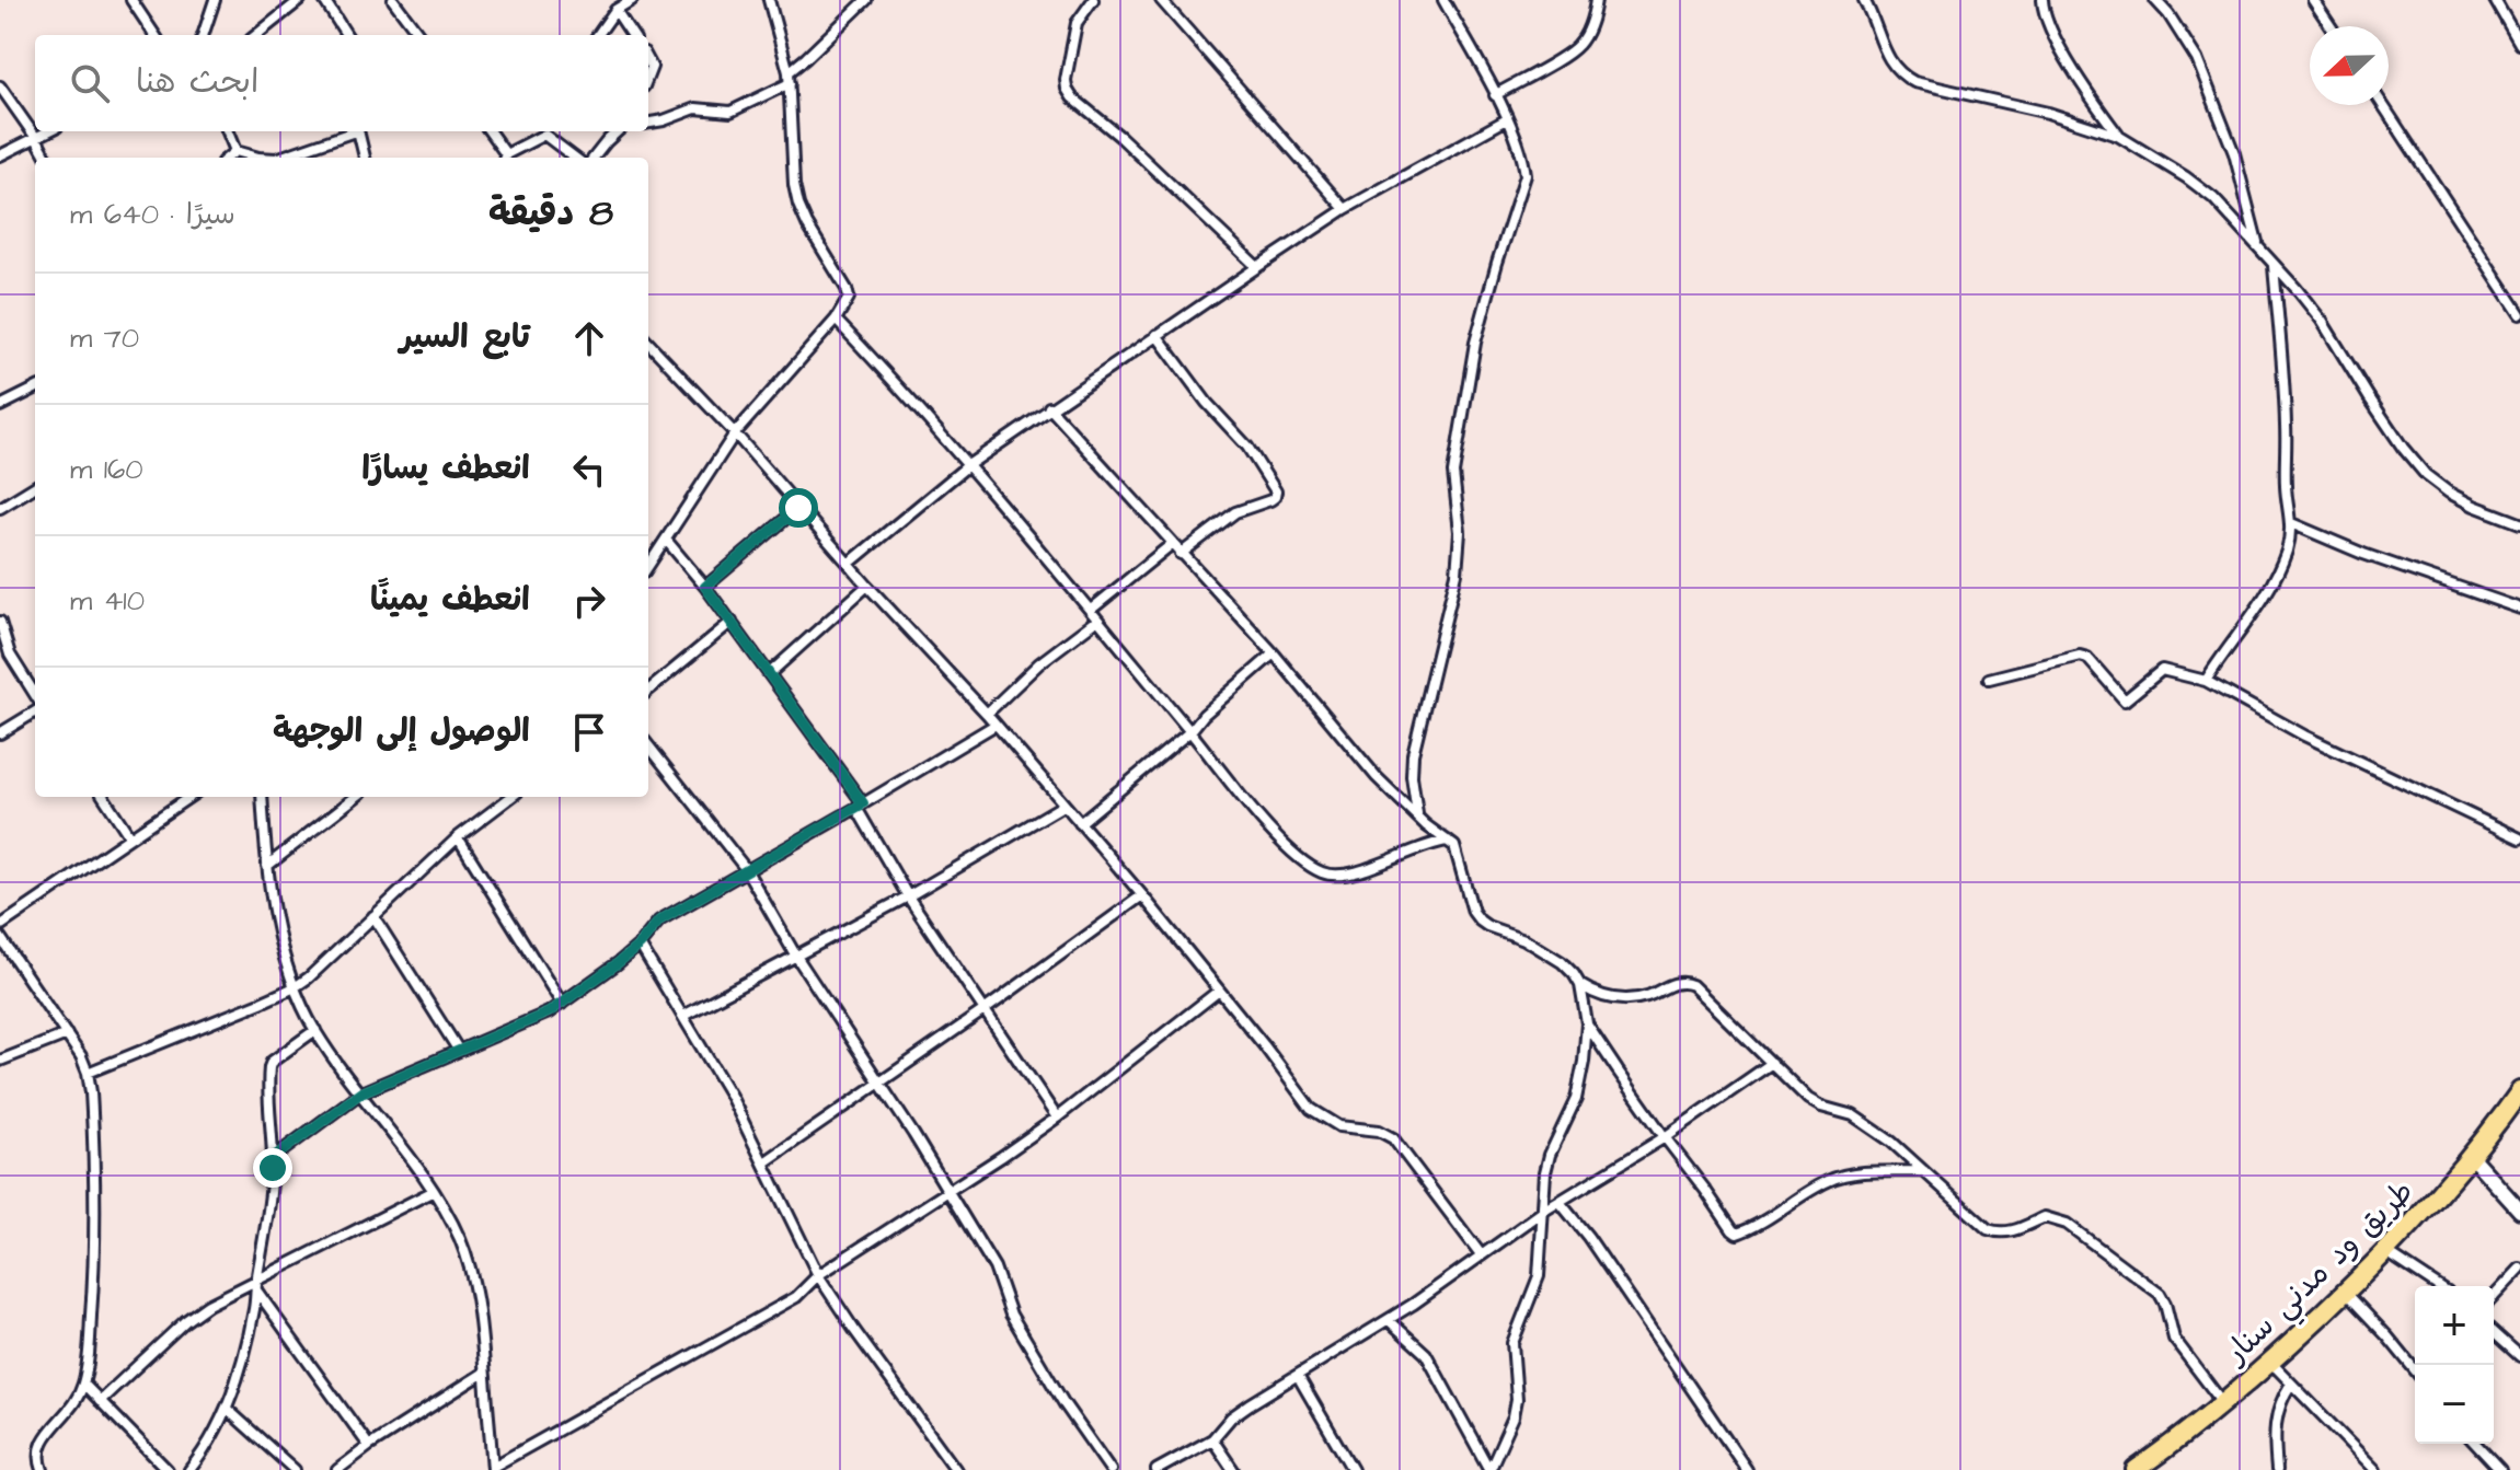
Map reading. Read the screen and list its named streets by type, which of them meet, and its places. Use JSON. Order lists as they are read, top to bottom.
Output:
{
  "streets": {
    "highway": ["طريق ود مدني سنار"]
  },
  "north": "left",
  "page": {
    "search": "ابحث هنا",
    "heading": ["8 دقيقة", "سيرًا · 640 m"],
    "list": [
      ["تابع السير", "70 m"],
      ["انعطف يسارًا", "160 m"],
      ["انعطف يمينًا", "410 m"],
      "الوصول إلى الوجهة"
    ],
    "map_buttons": ["+", "−"]
  }
}
